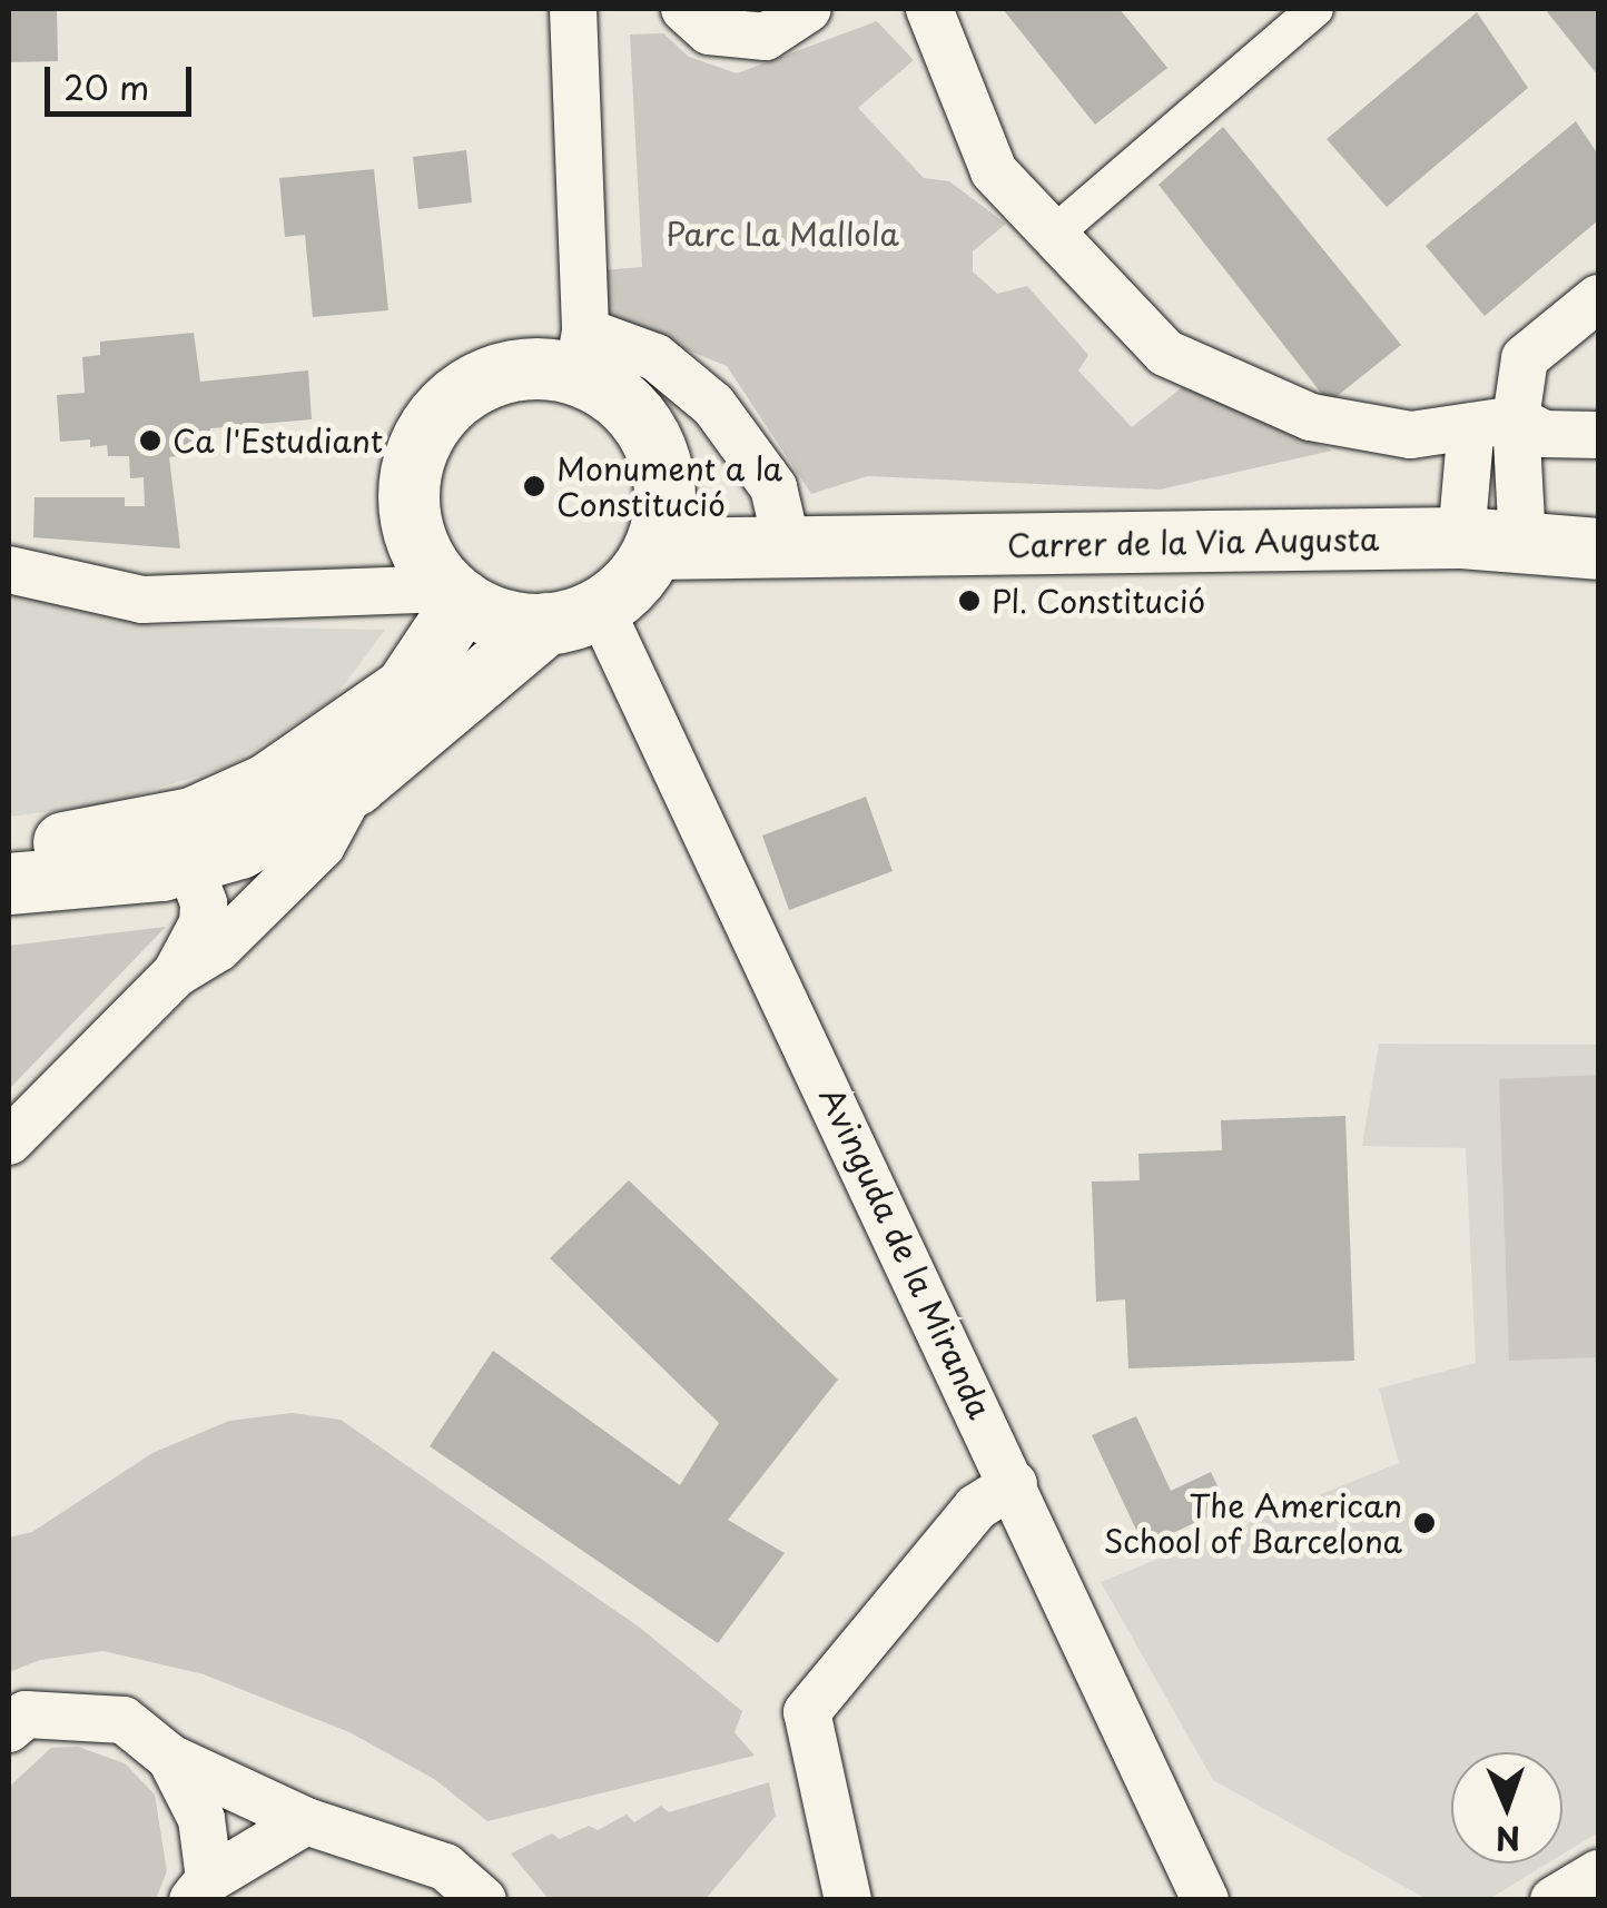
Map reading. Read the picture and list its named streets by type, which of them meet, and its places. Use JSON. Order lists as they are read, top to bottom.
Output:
{
  "streets": {
    "street": ["Carrer de la Via Augusta", "Avinguda de la Miranda"]
  },
  "crossings": [
    ["Carrer de la Via Augusta", "Avinguda de la Miranda"]
  ],
  "parks": ["Parc La Mallola"],
  "places": [
    "Ca l'Estudiant",
    "Monument a la Constitució",
    "Pl. Constitució",
    "The American School of Barcelona"
  ],
  "scale_bar": "20 m",
  "north": "bottom"
}
